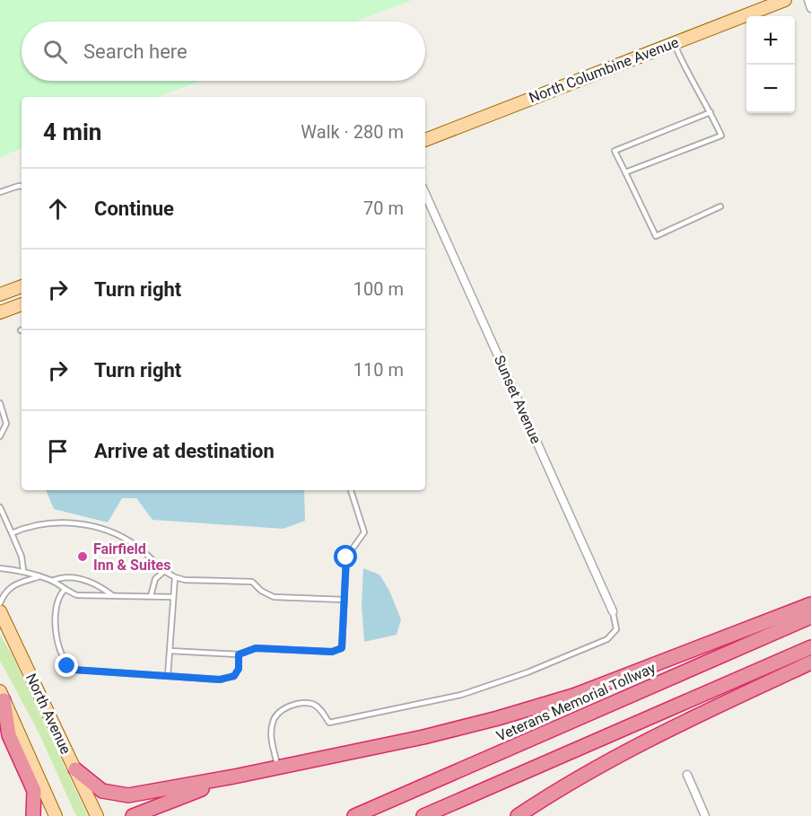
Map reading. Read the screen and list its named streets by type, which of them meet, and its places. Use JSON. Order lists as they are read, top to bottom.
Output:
{
  "streets": {
    "highway": ["Veterans Memorial Tollway"],
    "main road": ["North Columbine Avenue", "North Avenue"],
    "street": ["Sunset Avenue"]
  },
  "places": ["Fairfield Inn & Suites"],
  "page": {
    "map_buttons": ["+", "−"],
    "search": "Search here",
    "heading": ["4 min", "Walk · 280 m"],
    "list": [
      ["Continue", "70 m"],
      ["Turn right", "100 m"],
      ["Turn right", "110 m"],
      "Arrive at destination"
    ]
  }
}
